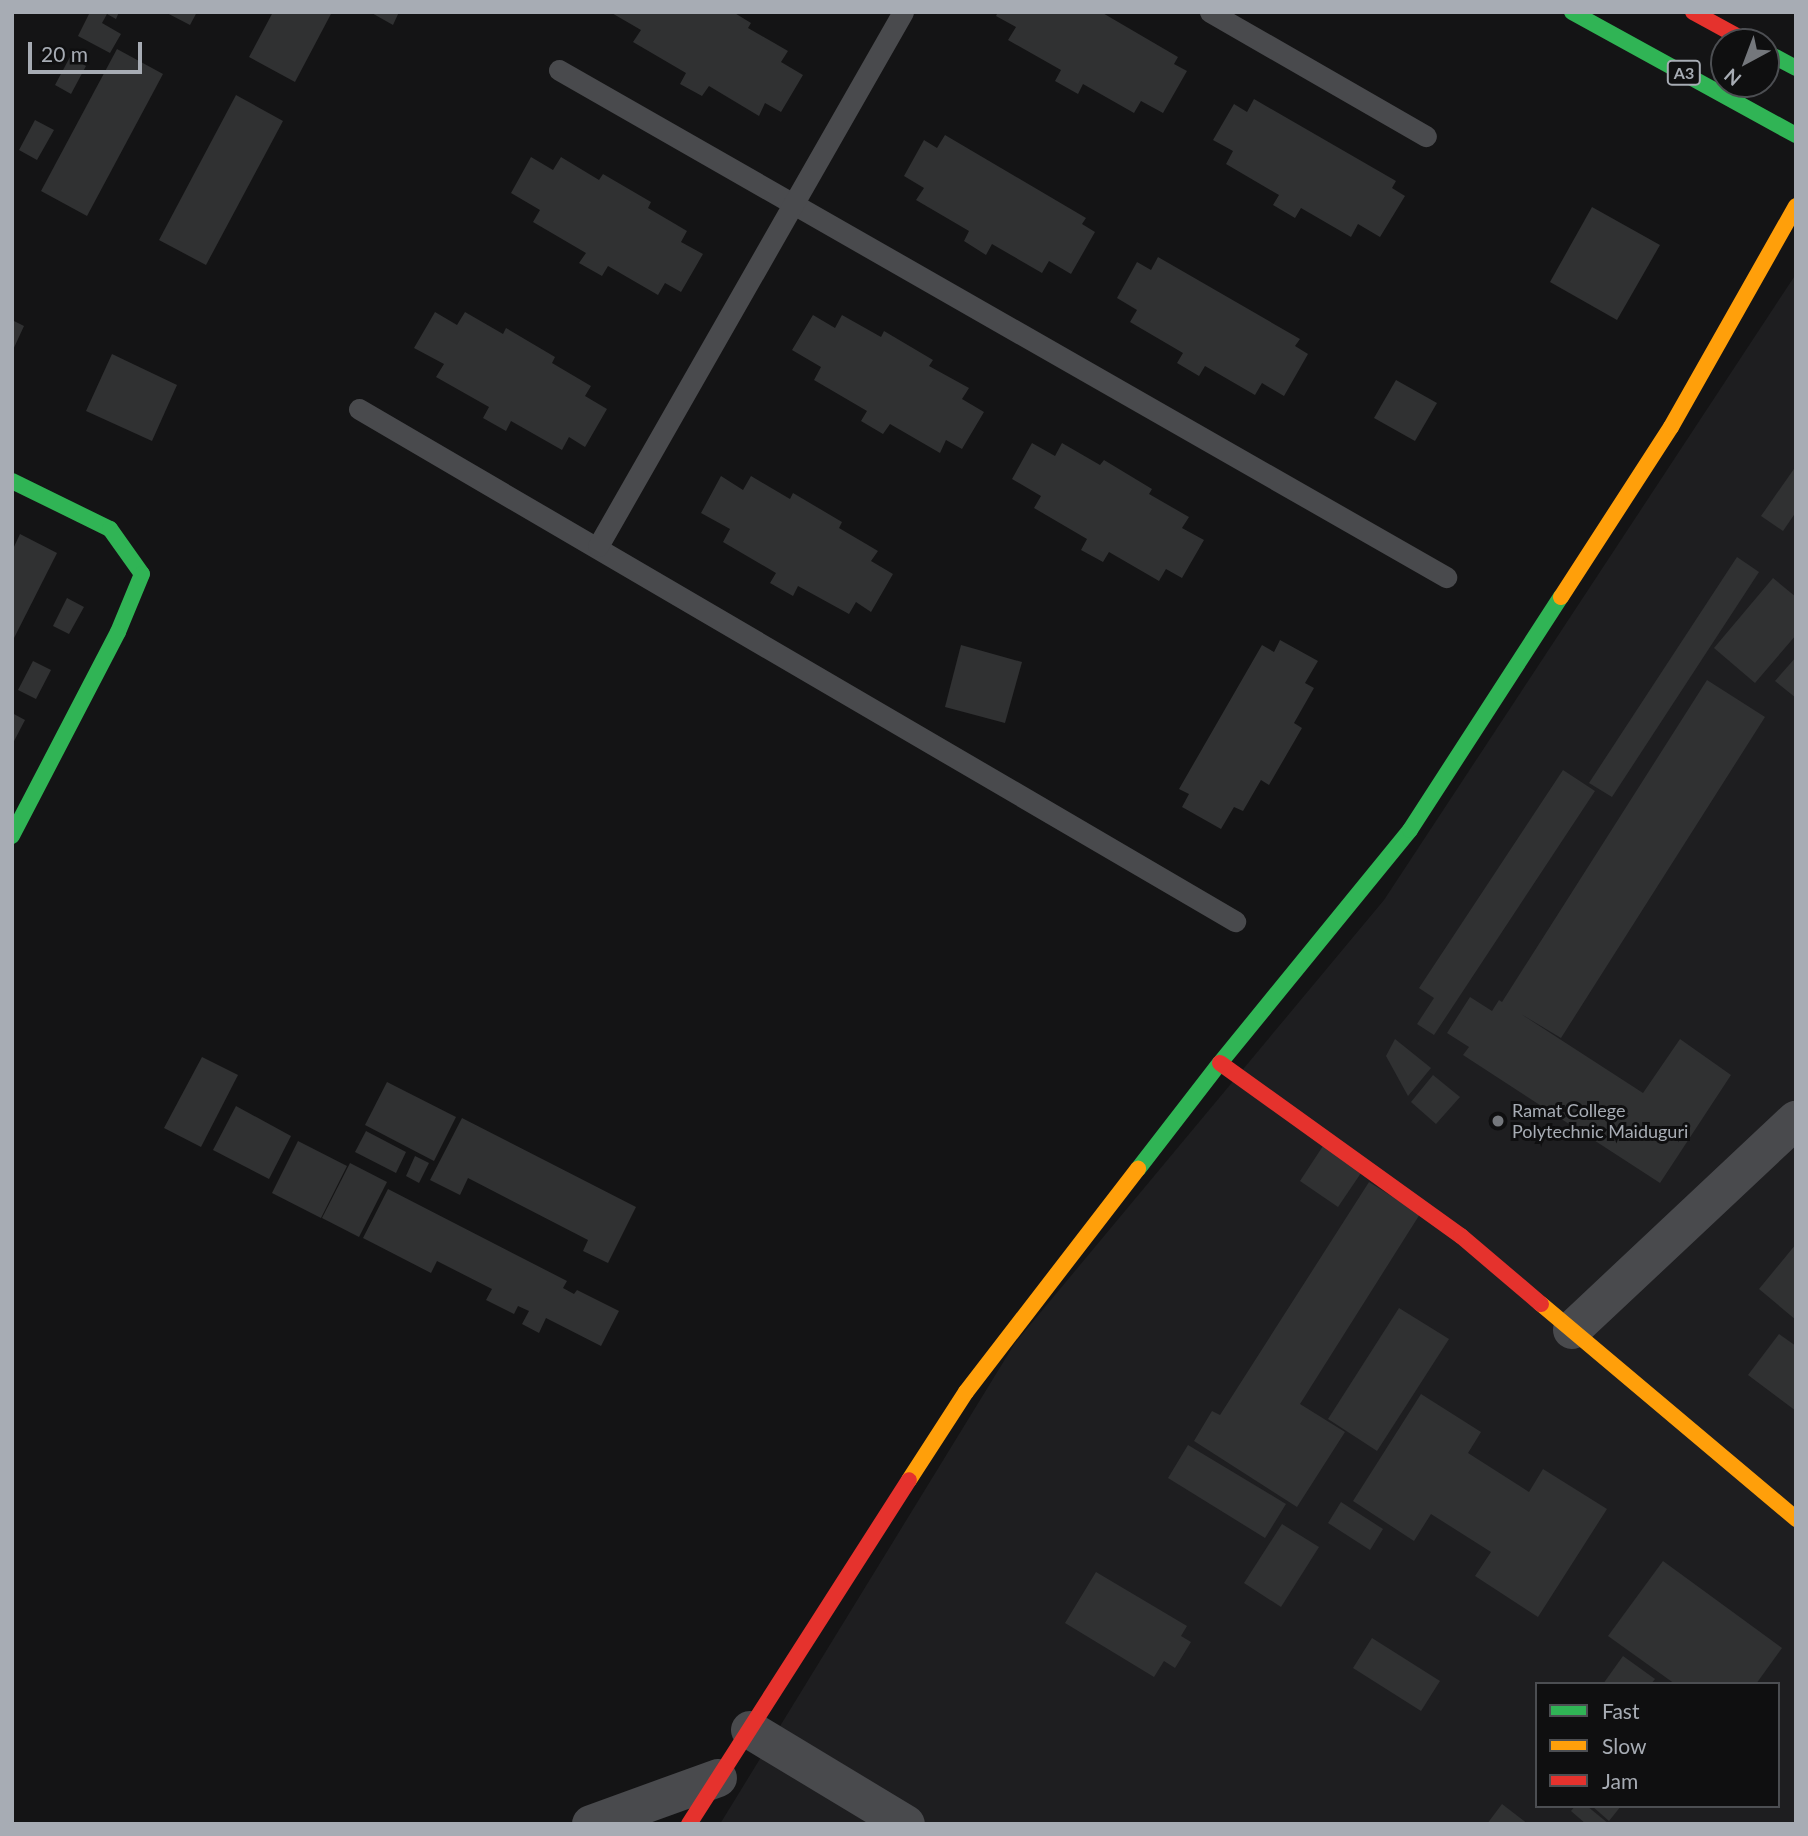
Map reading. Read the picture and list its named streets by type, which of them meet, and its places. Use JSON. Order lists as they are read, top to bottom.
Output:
{
  "streets": {
    "main road": ["A3"]
  },
  "places": ["Ramat College Polytechnic Maiduguri"],
  "legend": ["Fast", "Slow", "Jam"],
  "scale_bar": "20 m",
  "north": "bottom left"
}
